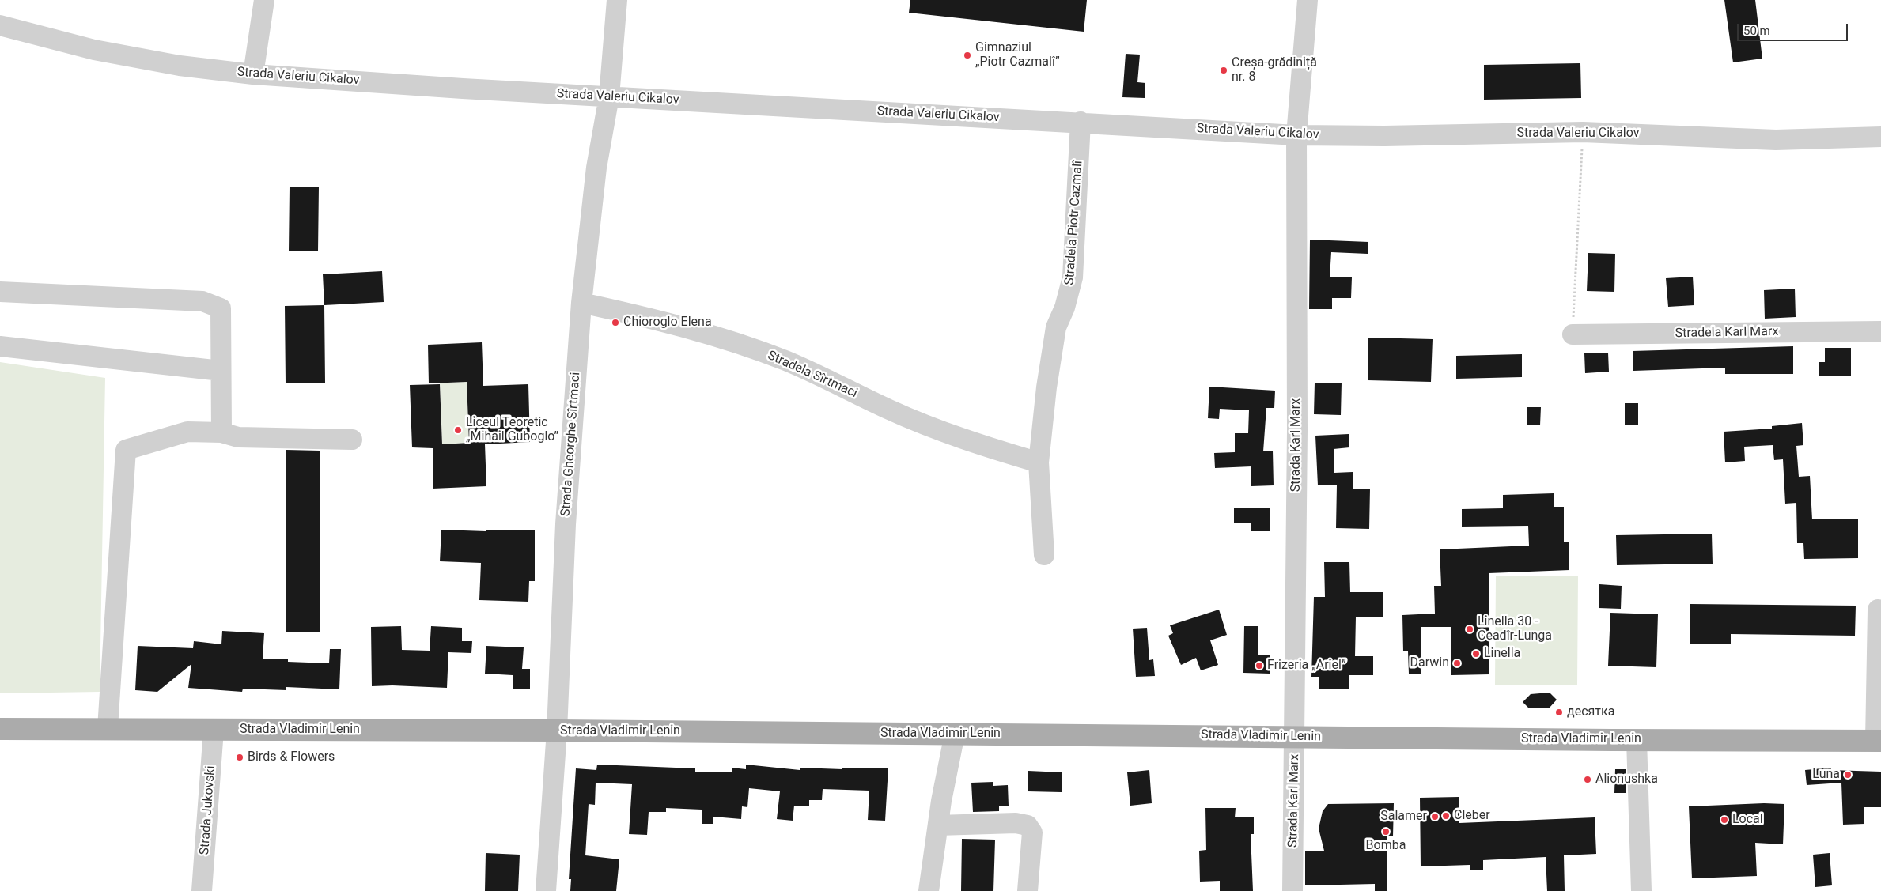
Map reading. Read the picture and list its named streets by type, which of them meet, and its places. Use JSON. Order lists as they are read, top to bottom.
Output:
{
  "streets": {
    "main road": ["Strada Vladimir Lenin"],
    "street": [
      "Strada Valeriu Cikalov",
      "Stradela Piotr Cazmalî",
      "Stradela Karl Marx",
      "Stradela Sîrtmaci",
      "Strada Gheorghe Sîrtmaci",
      "Strada Karl Marx",
      "Strada Jukovski"
    ]
  },
  "crossings": [
    ["Strada Valeriu Cikalov", "Stradela Piotr Cazmalî"],
    ["Strada Valeriu Cikalov", "Strada Gheorghe Sîrtmaci"],
    ["Strada Valeriu Cikalov", "Strada Karl Marx"],
    ["Stradela Piotr Cazmalî", "Stradela Sîrtmaci"],
    ["Stradela Sîrtmaci", "Strada Gheorghe Sîrtmaci"],
    ["Strada Gheorghe Sîrtmaci", "Strada Vladimir Lenin"],
    ["Strada Karl Marx", "Strada Vladimir Lenin"],
    ["Strada Vladimir Lenin", "Strada Jukovski"]
  ],
  "places": [
    "Gimnaziul „Piotr Cazmalî”",
    "Creșa-grădiniță nr. 8",
    "Chioroglo Elena",
    "Liceul Teoretic „Mihail Guboglo”",
    "Linella 30 - Ceadîr-Lunga",
    "Linella",
    "Darwin",
    "Frizeria „Ariel”",
    "десятка",
    "Birds & Flowers",
    "Luna",
    "Alionushka",
    "Cleber",
    "Salamer",
    "Local",
    "Bomba"
  ],
  "scale_bar": "50 m"
}
